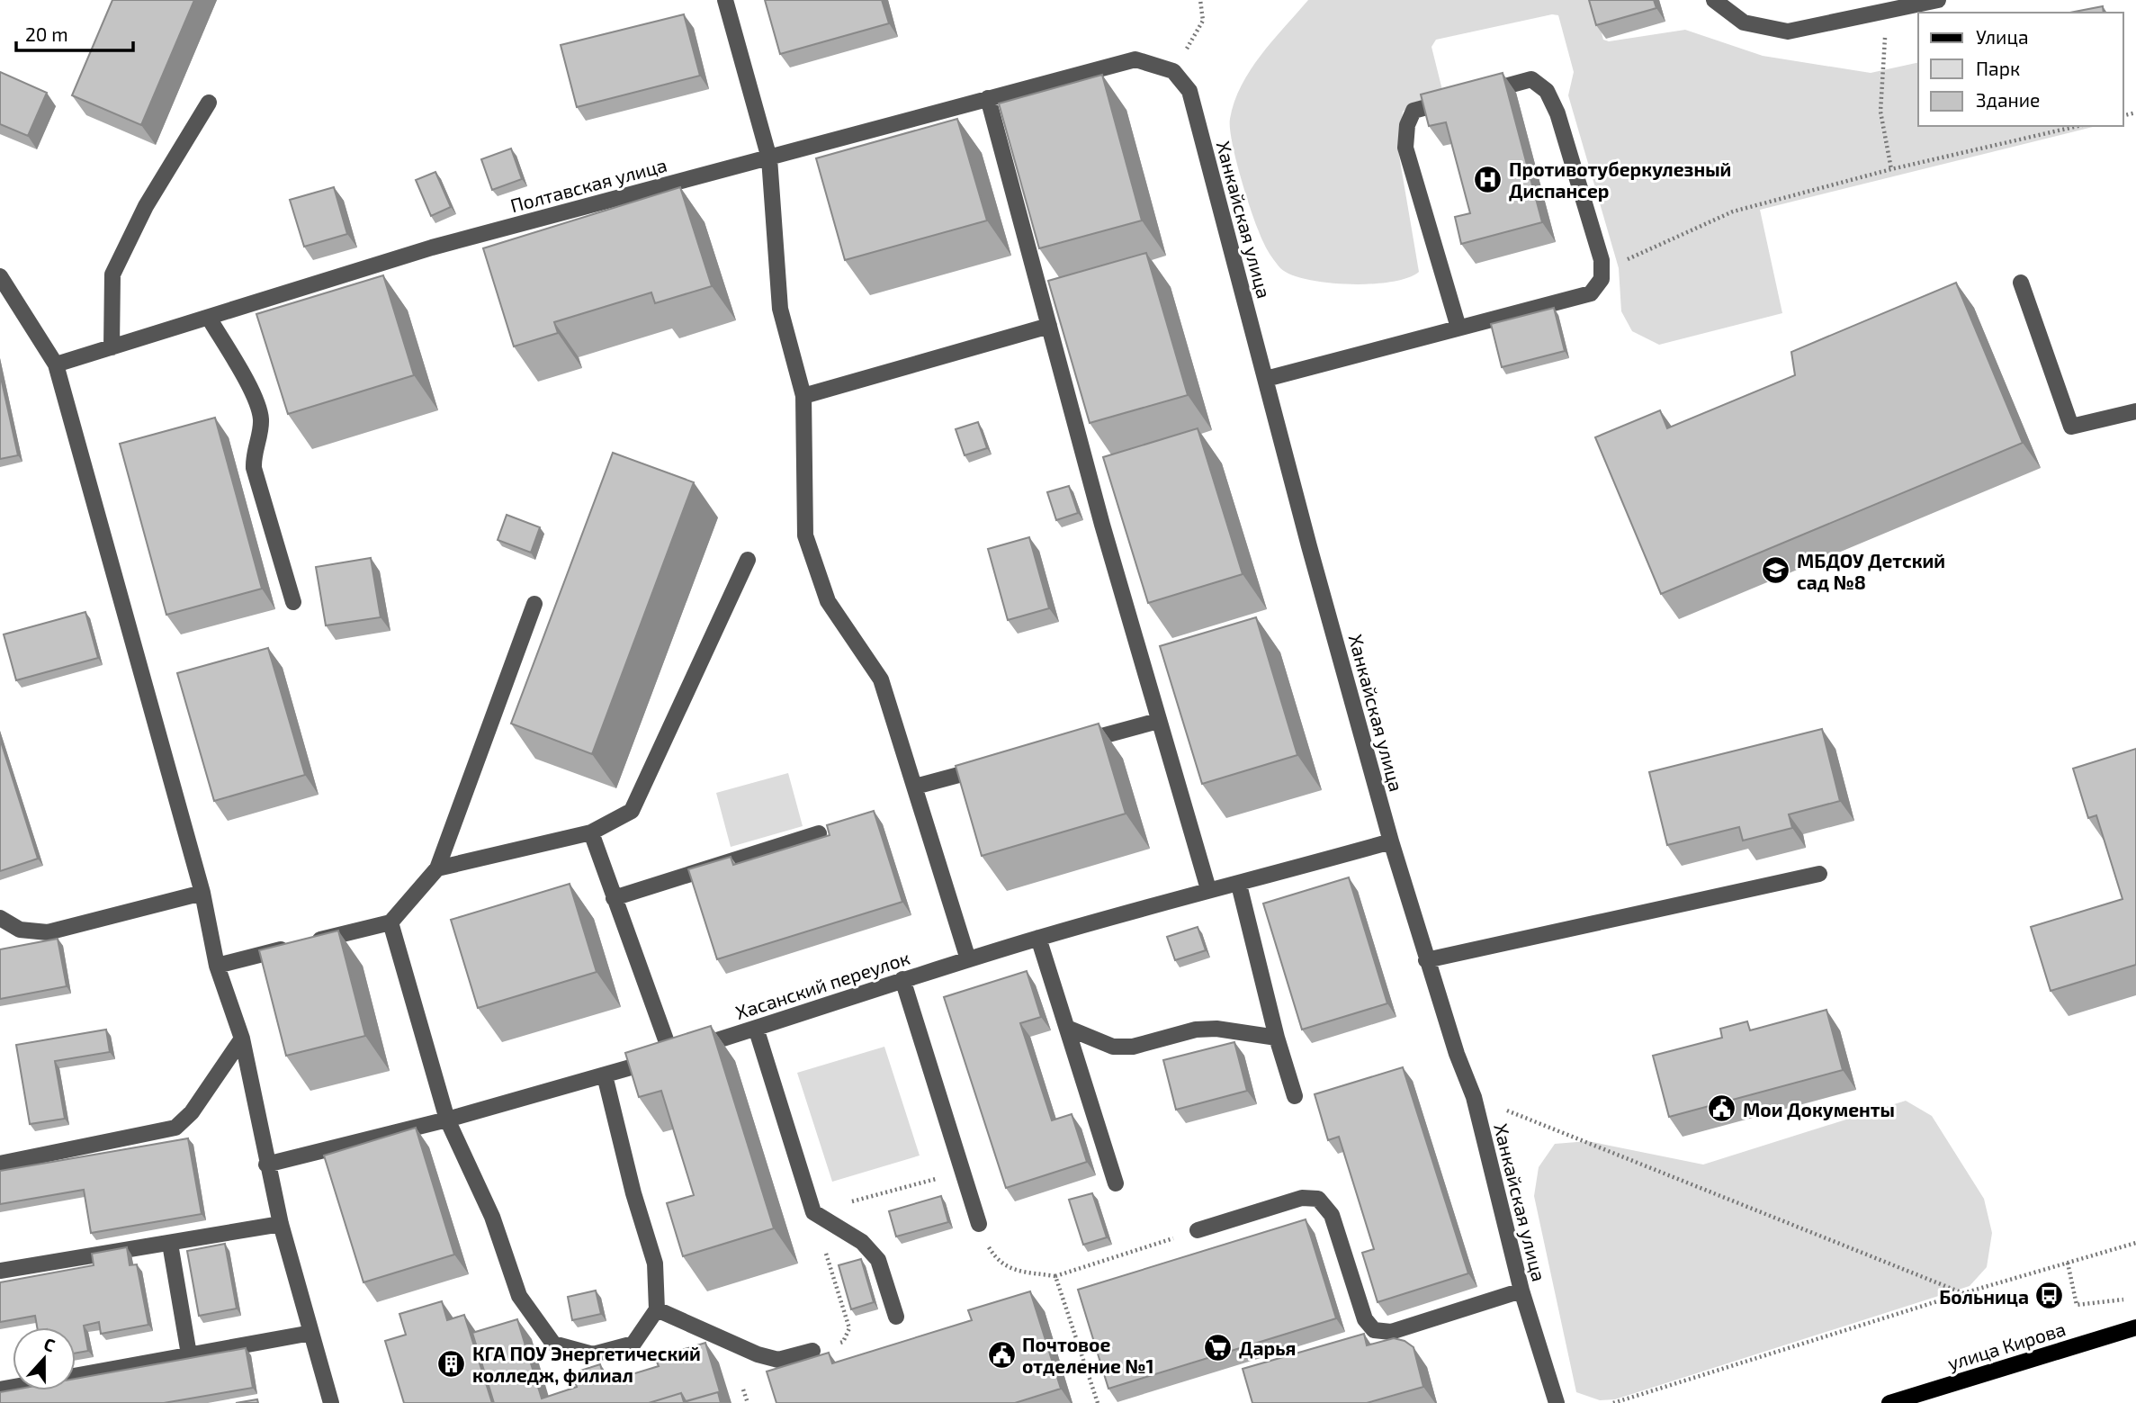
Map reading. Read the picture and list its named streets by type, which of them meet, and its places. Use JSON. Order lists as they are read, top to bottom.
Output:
{
  "streets": {
    "main road": ["улица Кирова"],
    "street": ["Полтавская улица", "Ханкайская улица", "Хасанский переулок"]
  },
  "crossings": [
    ["Полтавская улица", "Ханкайская улица"],
    ["Ханкайская улица", "Хасанский переулок"]
  ],
  "places": {
    "hospital": ["Противотуберкулезный Диспансер"],
    "school or university": ["МБДОУ Детский сад №8"],
    "public building": ["Мои Документы", "Почтовое отделение №1"],
    "bus stop": ["Больница"],
    "supermarket": ["Дарья"],
    "building": ["КГА ПОУ Энергетический колледж, филиал"]
  },
  "legend": ["Улица", "Парк", "Здание"],
  "scale_bar": "20 m",
  "north": "top"
}
